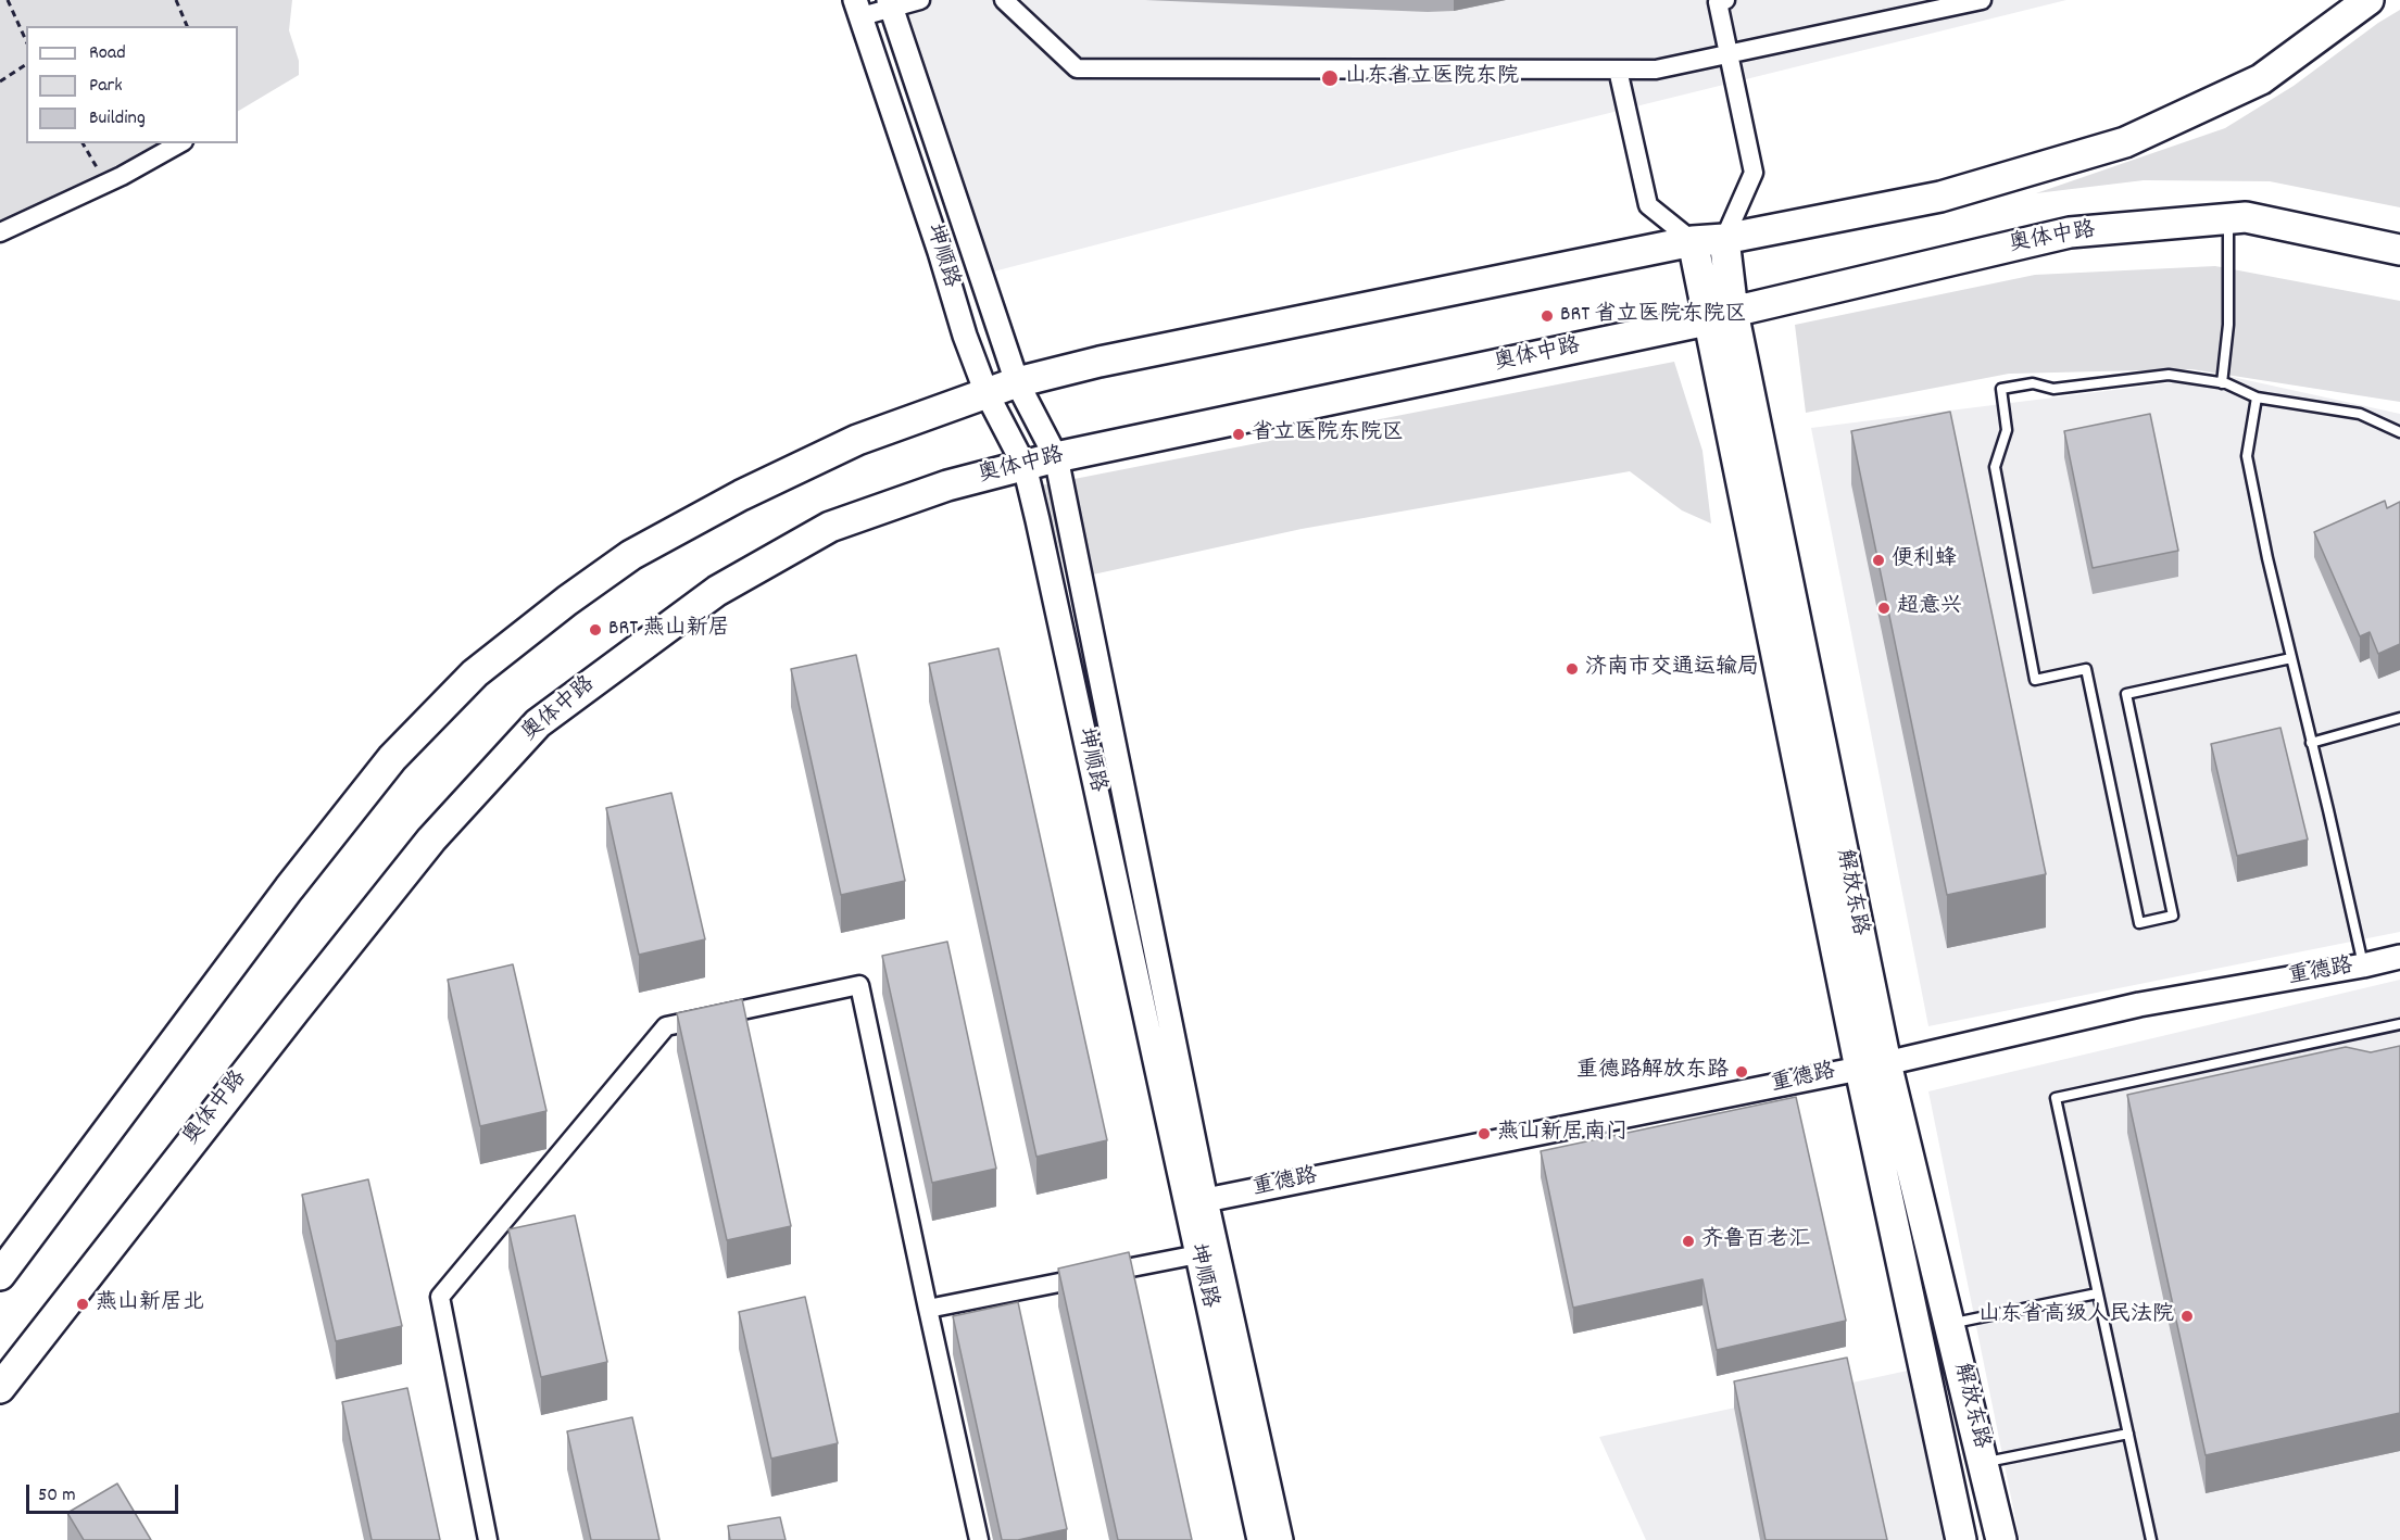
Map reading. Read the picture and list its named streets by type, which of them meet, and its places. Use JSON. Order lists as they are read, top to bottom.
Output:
{
  "streets": {
    "main road": ["奥体中路", "解放东路"],
    "street": ["坤顺路", "重德路"]
  },
  "crossings": [
    ["奥体中路", "坤顺路"],
    ["奥体中路", "解放东路"],
    ["坤顺路", "重德路"],
    ["解放东路", "重德路"]
  ],
  "places": [
    "山东省立医院东院",
    "BRT 省立医院东院区",
    "省立医院东院区",
    "便利蜂",
    "超意兴",
    "BRT 燕山新居",
    "济南市交通运输局",
    "重德路解放东路",
    "燕山新居南门",
    "齐鲁百老汇",
    "燕山新居北",
    "山东省高级人民法院"
  ],
  "legend": ["Road", "Park", "Building"],
  "scale_bar": "50 m"
}
